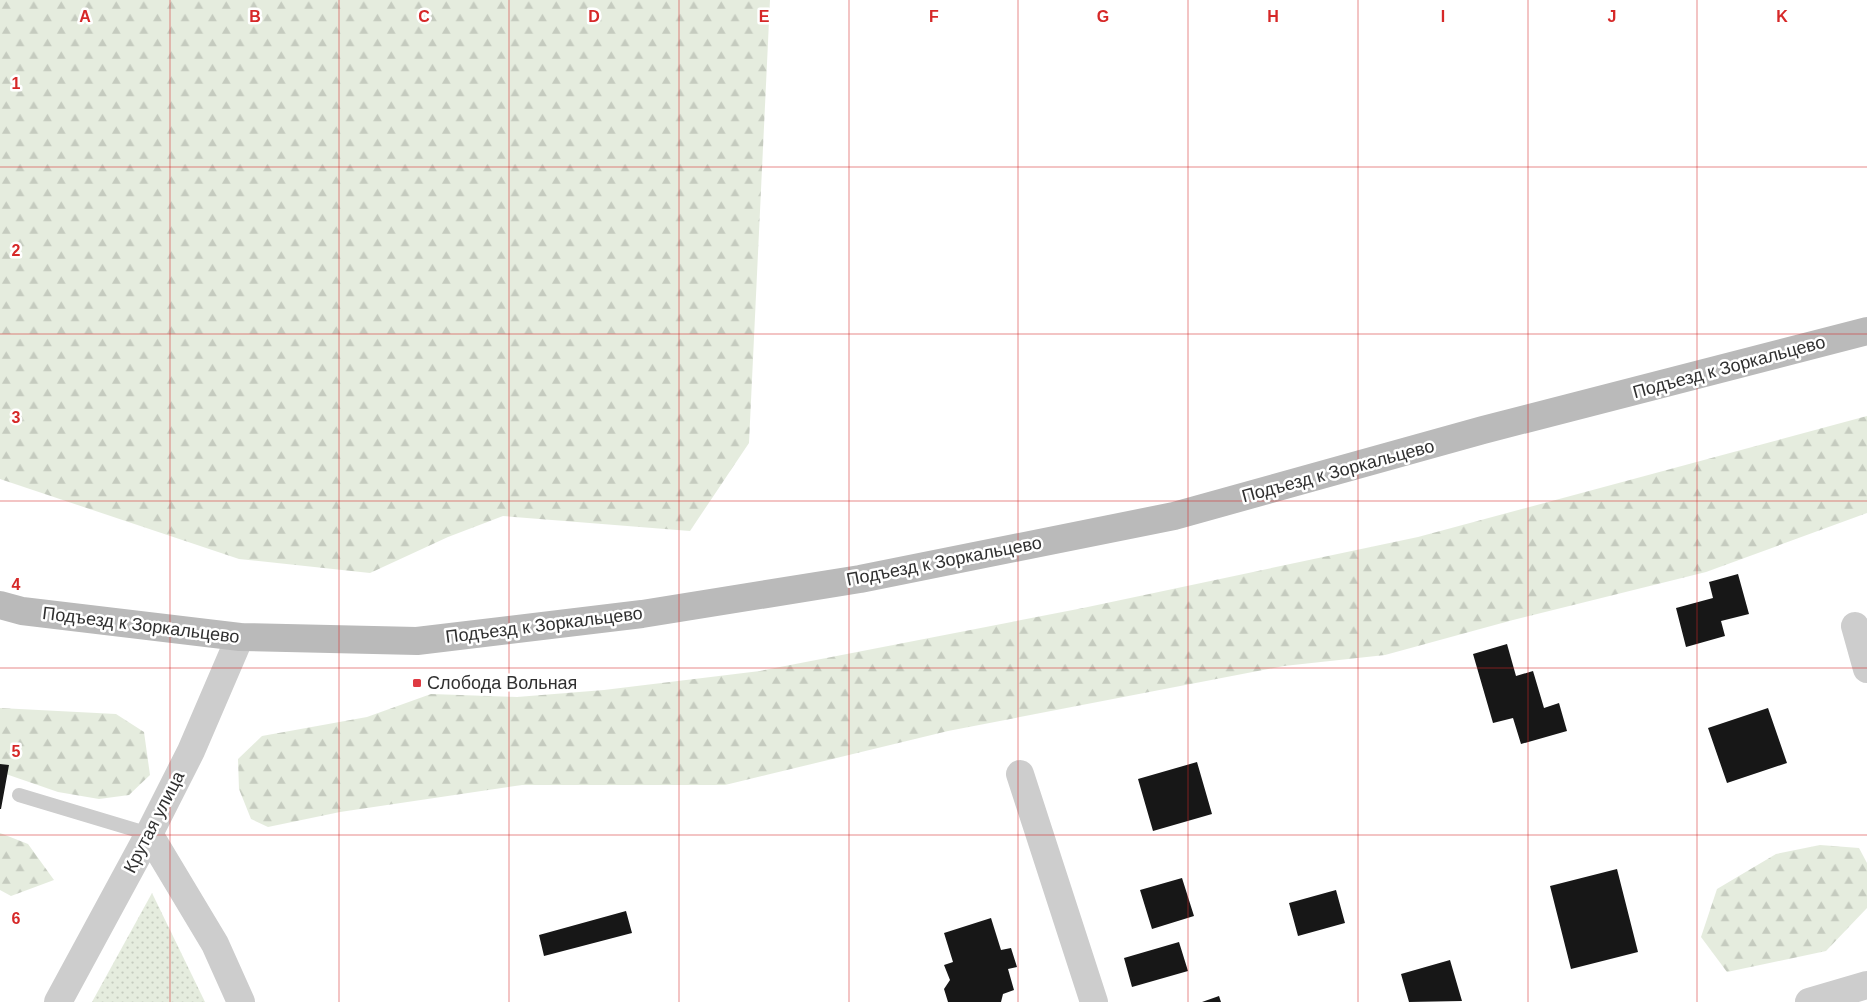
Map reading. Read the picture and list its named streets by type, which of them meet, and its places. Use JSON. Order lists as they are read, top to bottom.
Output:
{
  "streets": {
    "street": ["Подъезд к Зоркальцево", "Крутая улица"]
  },
  "crossings": [
    ["Подъезд к Зоркальцево", "Крутая улица"]
  ],
  "places": {
    "transit": ["Слобода Вольная"]
  },
  "grid": {
    "columns": [
      "A",
      "B",
      "C",
      "D",
      "E",
      "F",
      "G",
      "H",
      "I",
      "J",
      "K"
    ],
    "rows": [
      "1",
      "2",
      "3",
      "4",
      "5",
      "6"
    ]
  }
}
